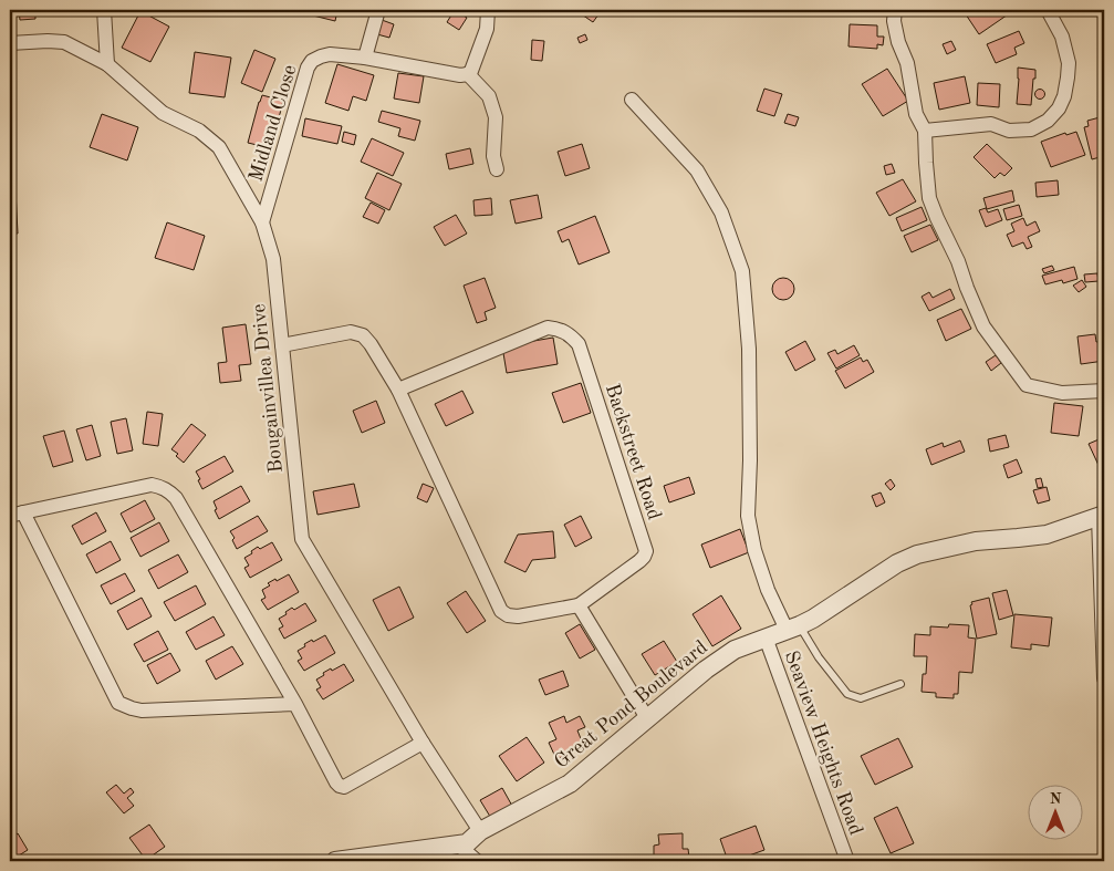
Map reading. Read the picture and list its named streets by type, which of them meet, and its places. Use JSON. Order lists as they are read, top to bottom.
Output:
{
  "streets": {
    "street": [
      "Midland Close",
      "Bougainvillea Drive",
      "Backstreet Road",
      "Great Pond Boulevard",
      "Seaview Heights Road"
    ]
  },
  "crossings": [
    ["Midland Close", "Bougainvillea Drive"],
    ["Bougainvillea Drive", "Great Pond Boulevard"],
    ["Great Pond Boulevard", "Seaview Heights Road"]
  ],
  "north": "top"
}
